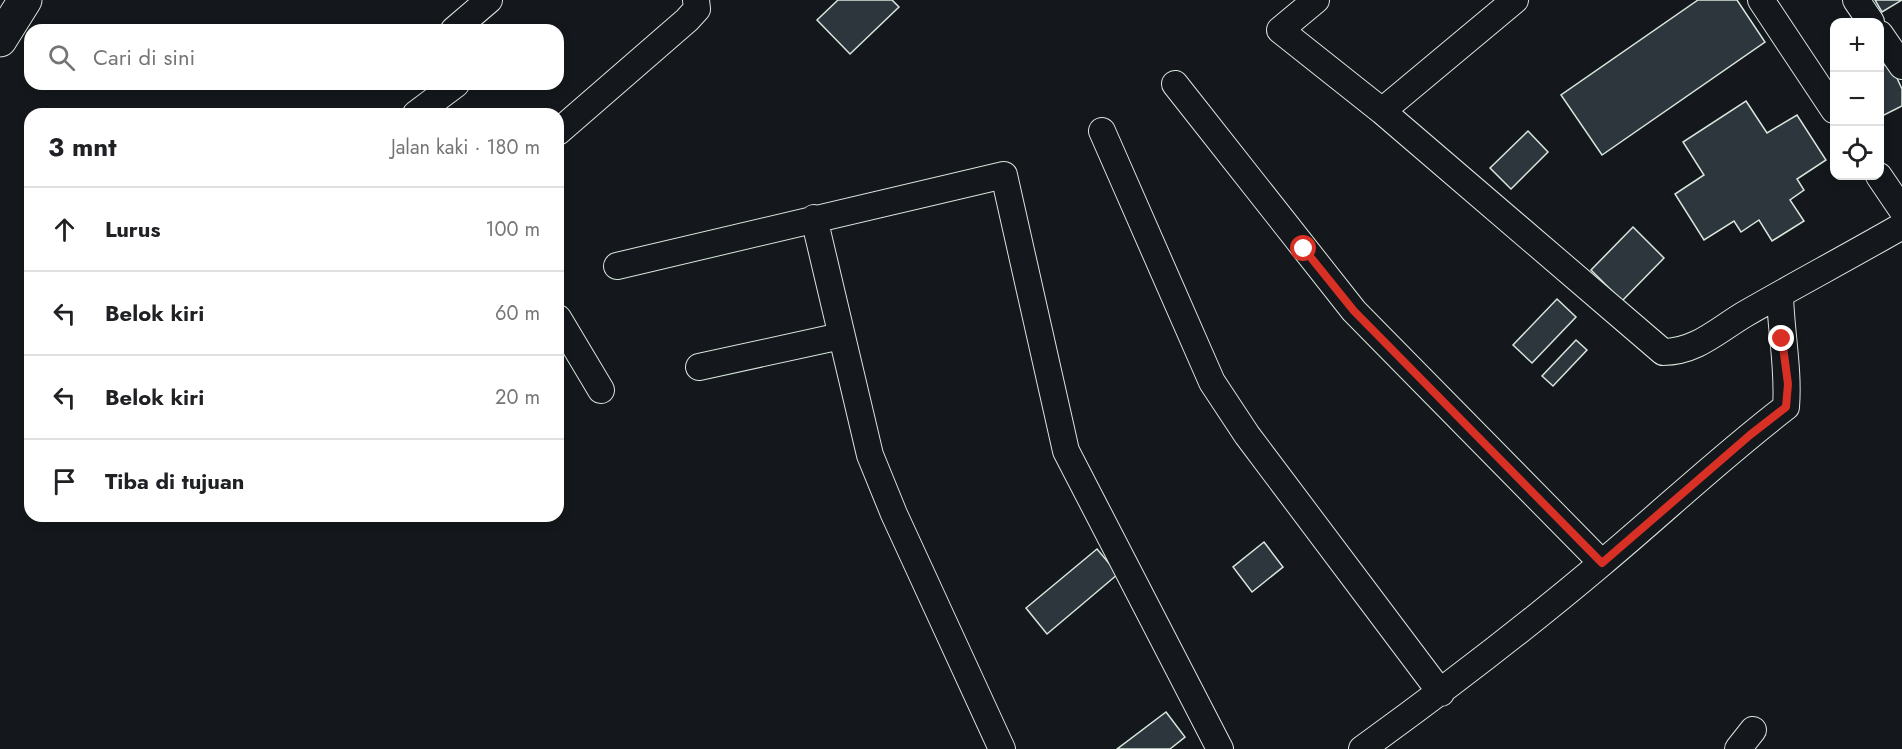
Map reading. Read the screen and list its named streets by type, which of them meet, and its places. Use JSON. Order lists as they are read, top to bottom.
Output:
{
  "page": {
    "map_buttons": ["+", "−"],
    "search": "Cari di sini",
    "heading": ["3 mnt", "Jalan kaki · 180 m"],
    "list": [
      ["Lurus", "100 m"],
      ["Belok kiri", "60 m"],
      ["Belok kiri", "20 m"],
      "Tiba di tujuan"
    ]
  }
}
